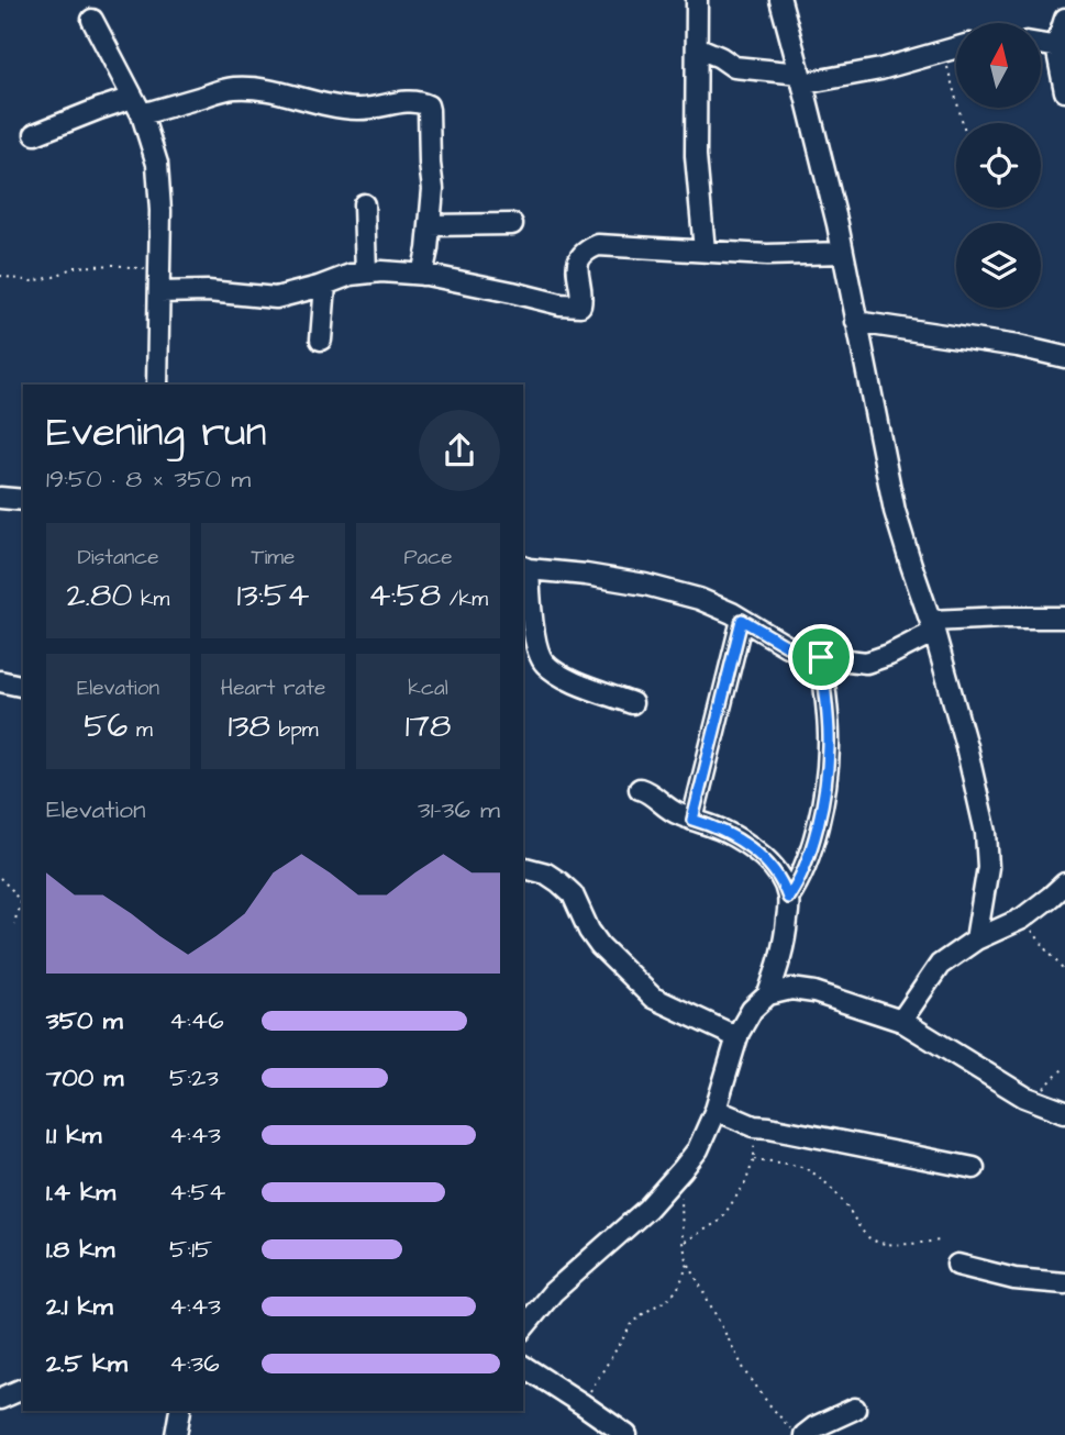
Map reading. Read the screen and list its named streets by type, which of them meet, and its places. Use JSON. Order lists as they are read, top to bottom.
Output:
{
  "north": "top",
  "page": {
    "heading": ["Evening run", "19:50 · 8 × 350 m"],
    "stats": [
      ["Distance", "2.80 km"],
      ["Time", "13:54"],
      ["Pace", "4:58 /km"],
      ["Elevation", "56 m"],
      ["Heart rate", "138 bpm"],
      ["kcal", "178"]
    ],
    "chart": ["Elevation", "31–36 m"],
    "list": [
      {
        "name": "350 m",
        "note": "4:46"
      },
      {
        "name": "700 m",
        "note": "5:23"
      },
      {
        "name": "1.1 km",
        "note": "4:43"
      },
      {
        "name": "1.4 km",
        "note": "4:54"
      },
      {
        "name": "1.8 km",
        "note": "5:15"
      },
      {
        "name": "2.1 km",
        "note": "4:43"
      },
      {
        "name": "2.5 km",
        "note": "4:36"
      }
    ]
  }
}
